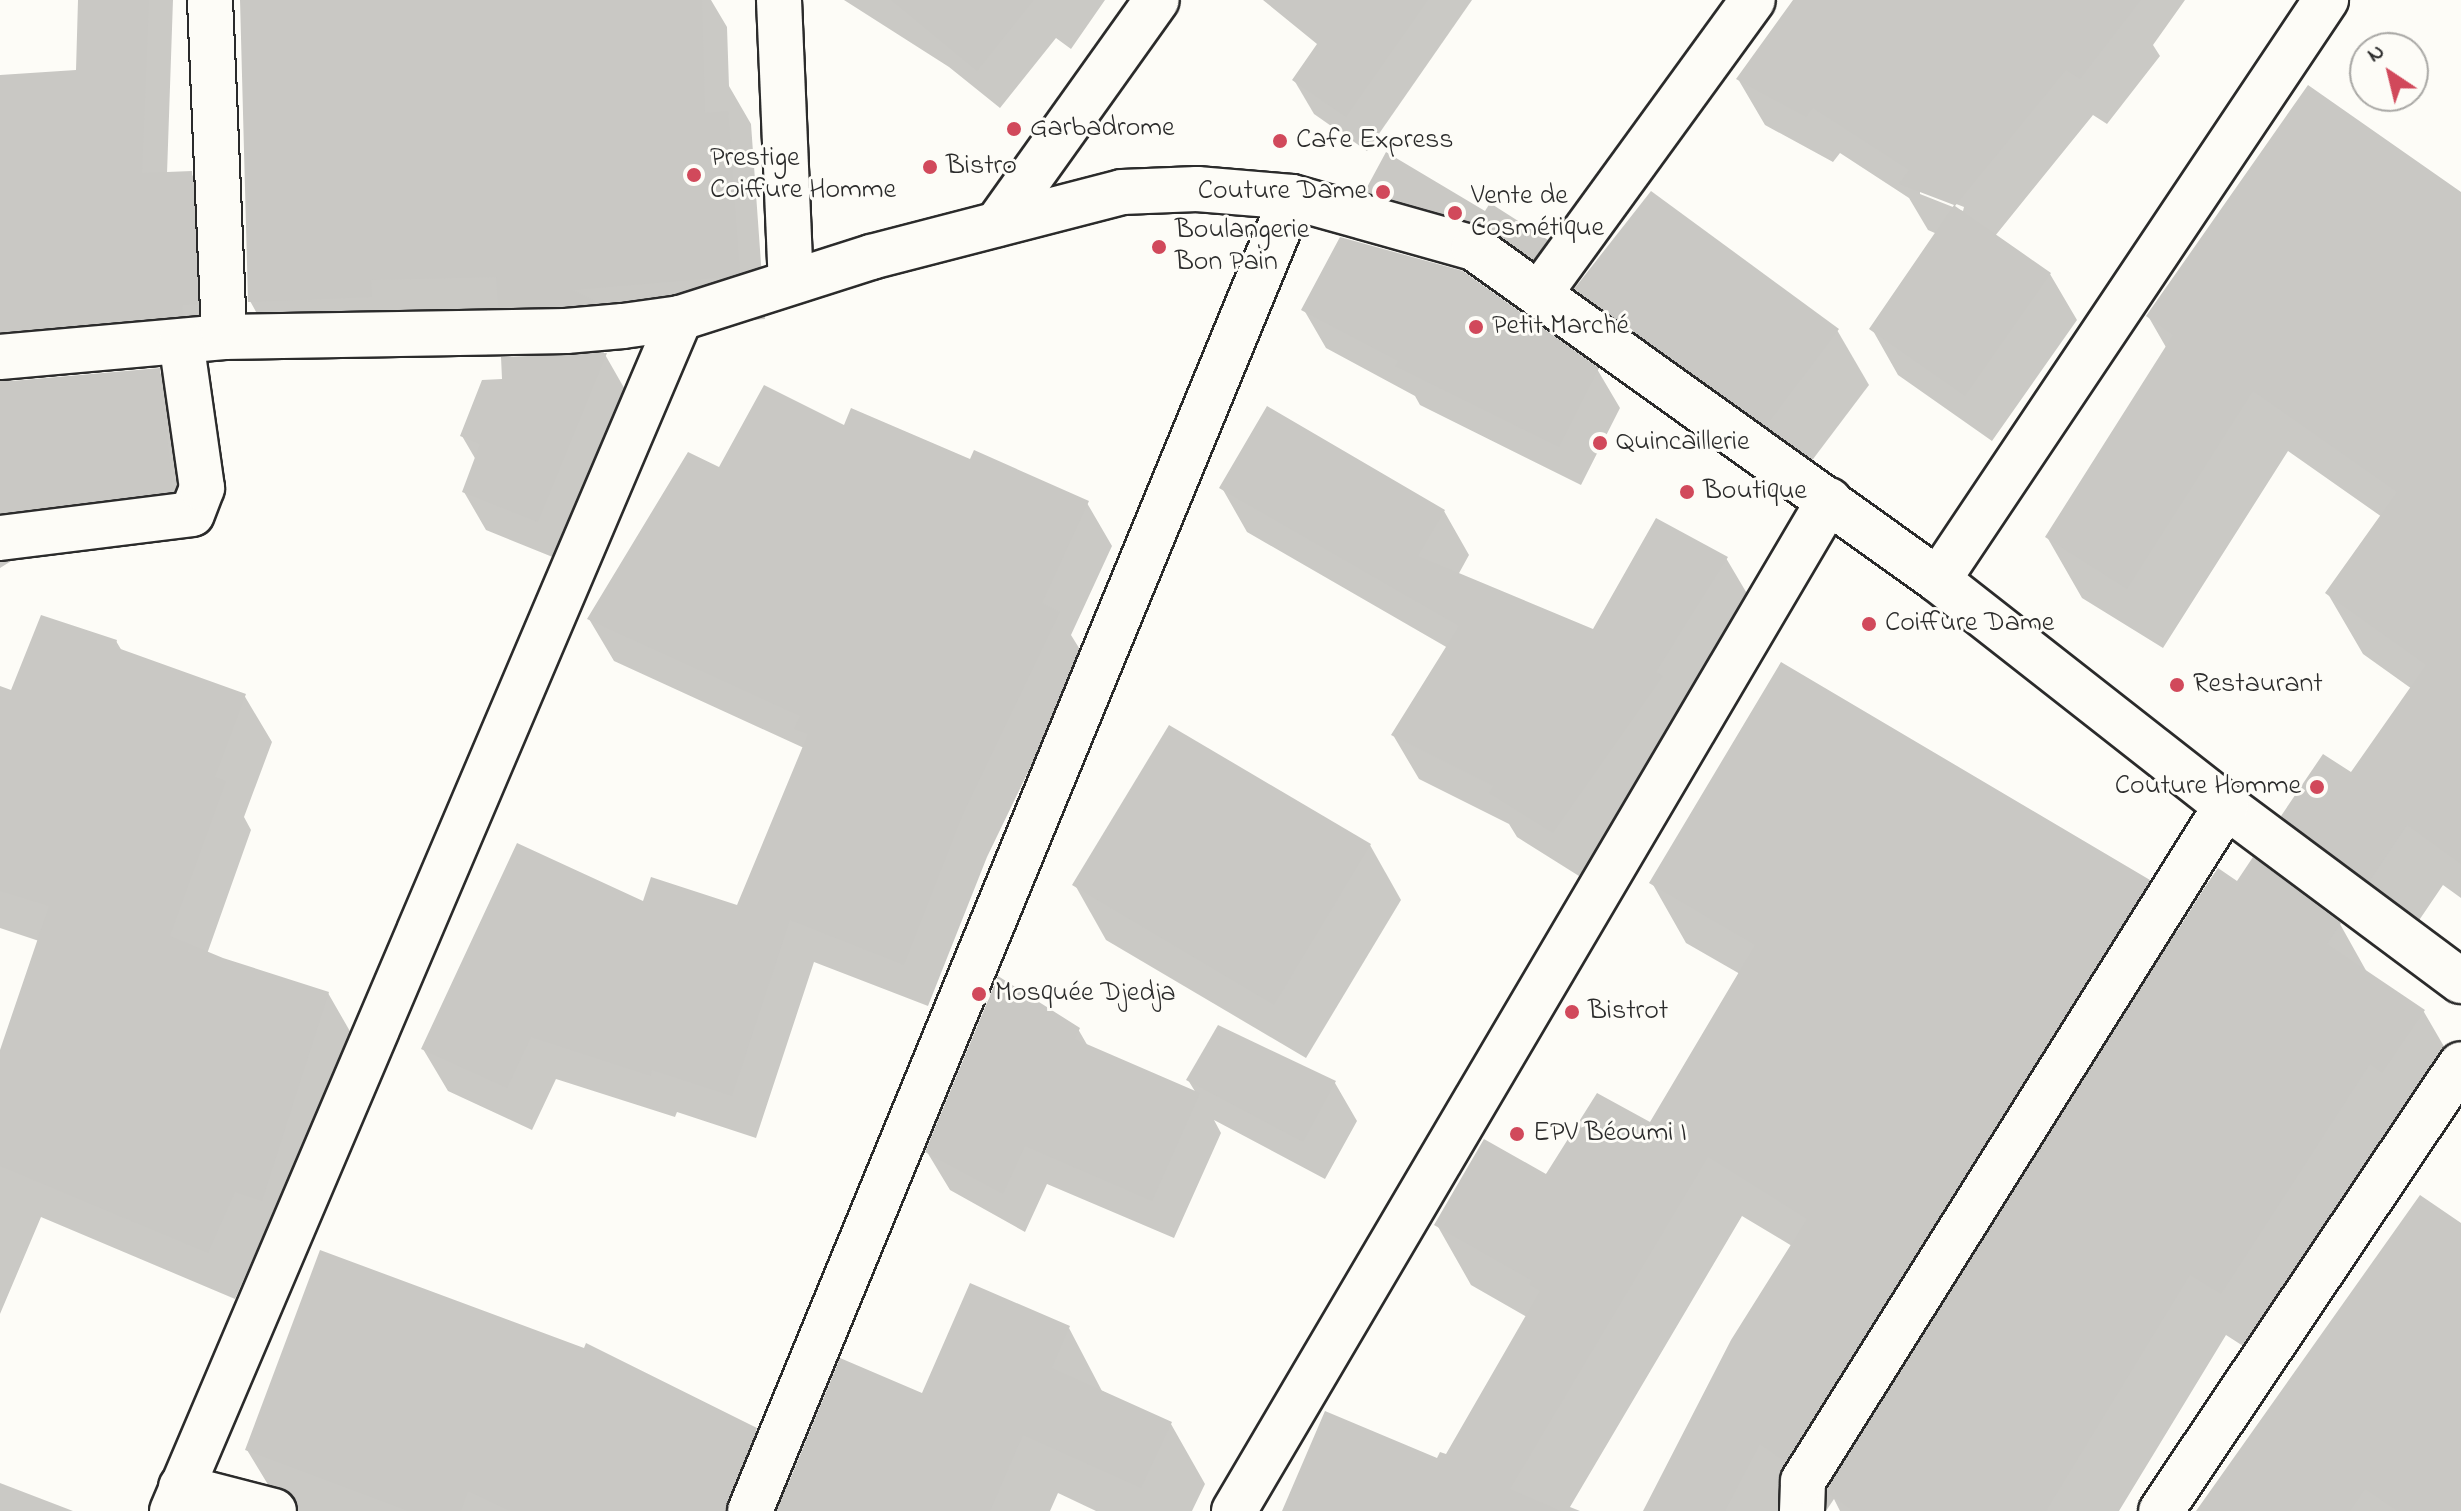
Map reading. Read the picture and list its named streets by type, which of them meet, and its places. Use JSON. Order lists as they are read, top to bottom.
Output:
{
  "places": [
    "Garbadrome",
    "Cafe Express",
    "Bistro",
    "Prestige Coiffure Homme",
    "Couture Dame",
    "Vente de Cosmétique",
    "Boulangerie Bon Pain",
    "Petit Marché",
    "Quincaillerie",
    "Boutique",
    "Coiffure Dame",
    "Restaurant",
    "Couture Homme",
    "Mosquée Djedja",
    "Bistrot",
    "EPV Béoumi I"
  ],
  "north": "top left"
}
